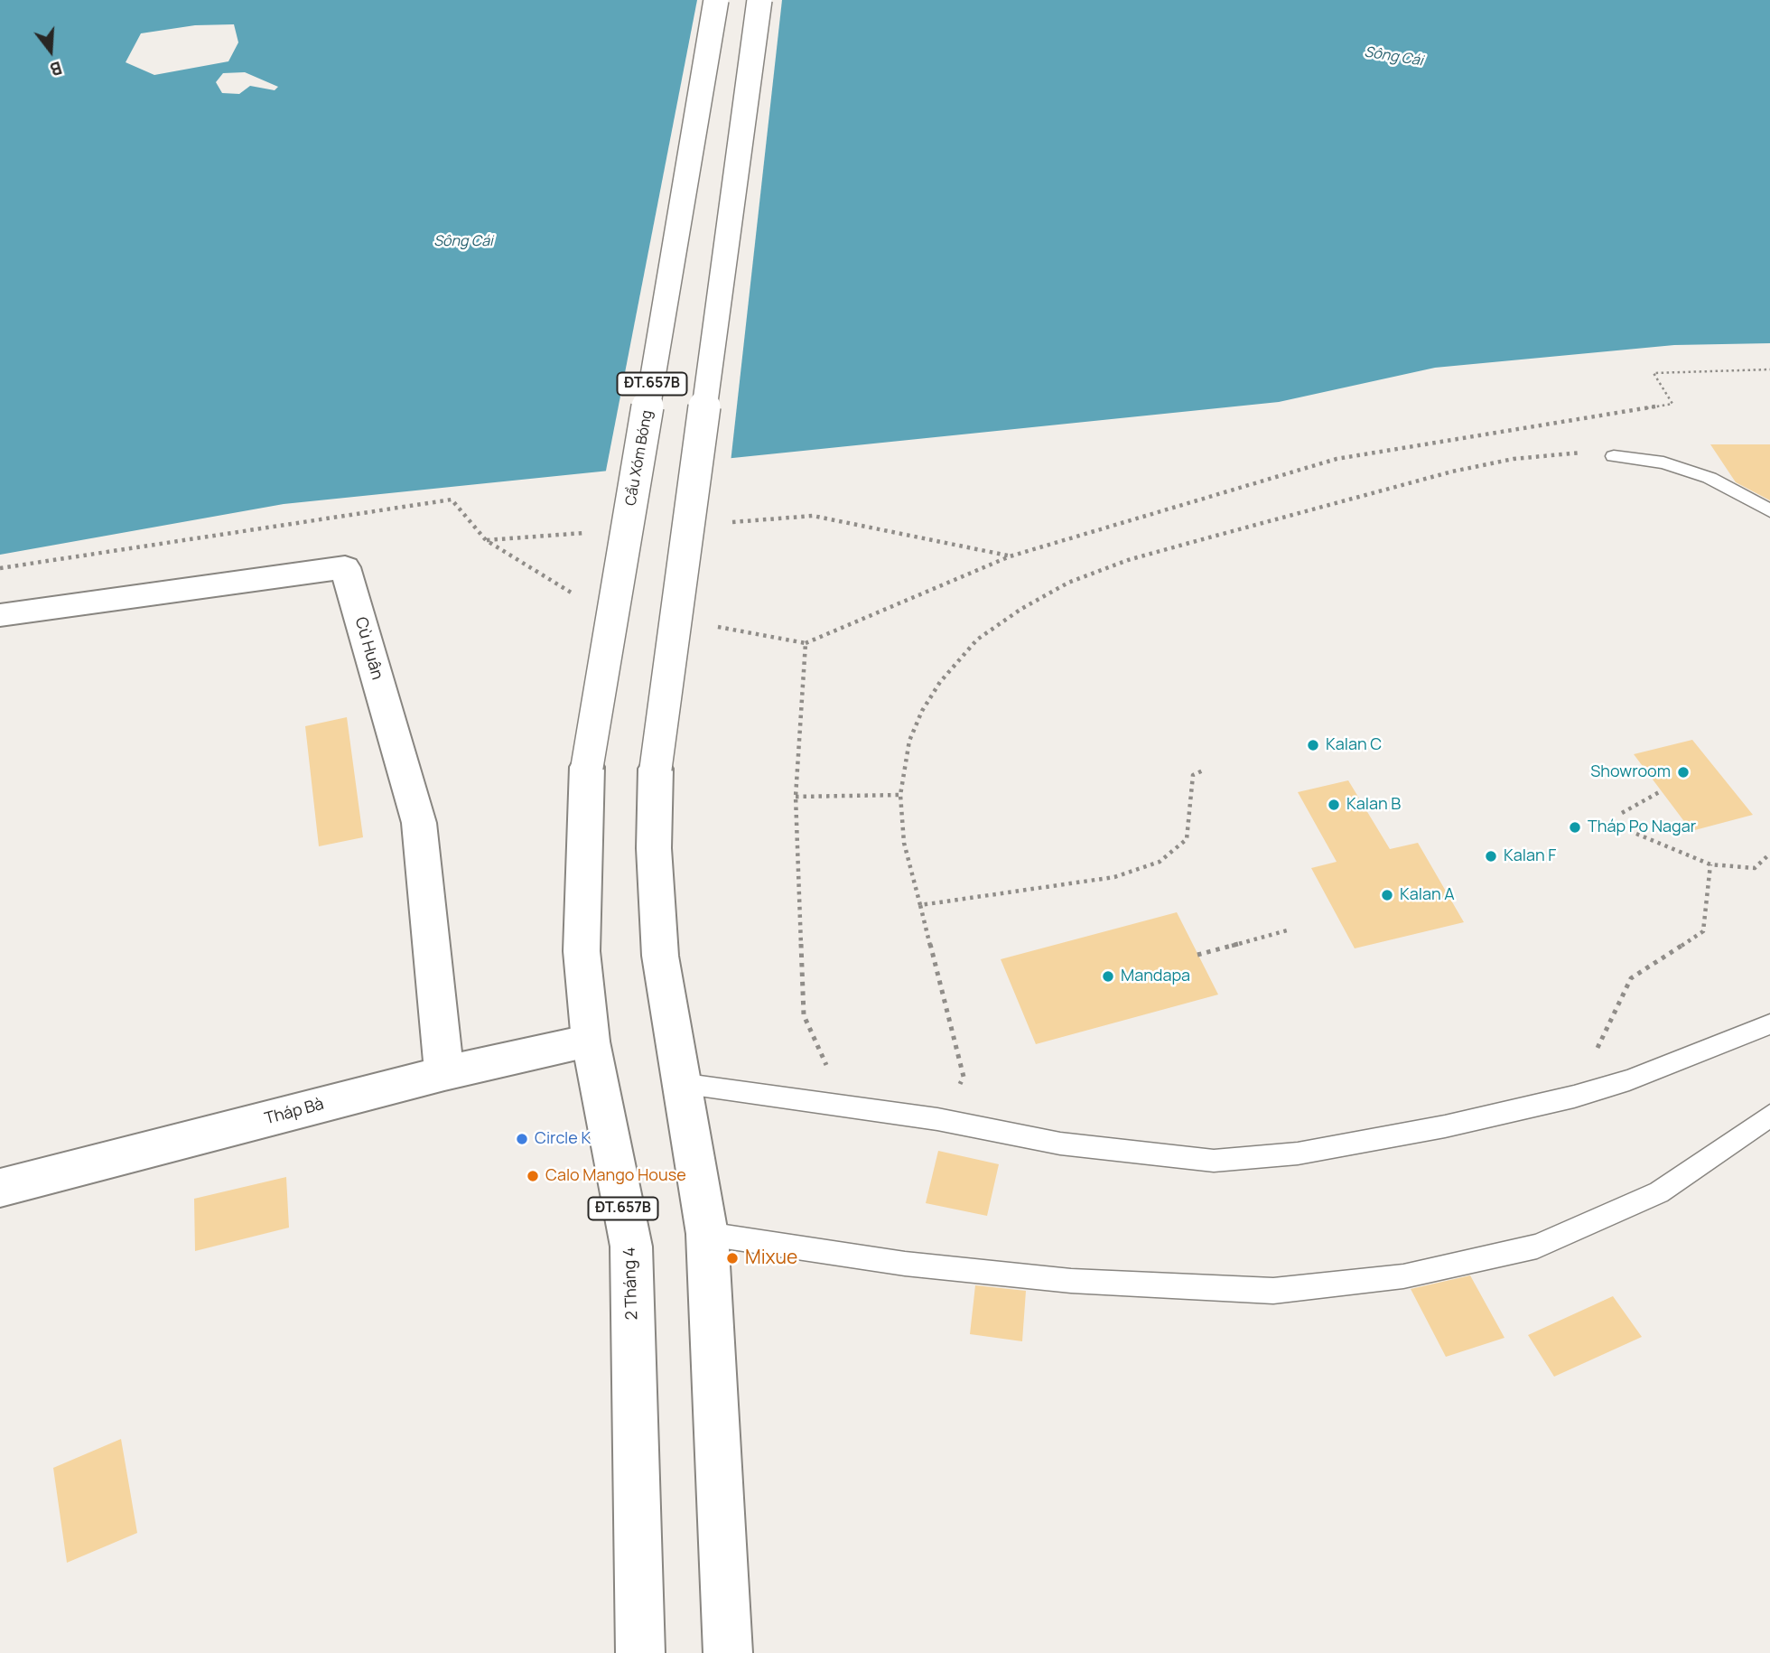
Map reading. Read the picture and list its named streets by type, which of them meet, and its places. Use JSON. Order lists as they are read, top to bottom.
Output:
{
  "streets": {
    "main road": [
      "ĐT.657B",
      "Cầu Xóm Bóng",
      "Cù Huân",
      "Tháp Bà",
      "2 Tháng 4"
    ]
  },
  "crossings": [
    ["Cầu Xóm Bóng", "2 Tháng 4"],
    ["Cù Huân", "Tháp Bà"],
    ["Tháp Bà", "2 Tháng 4"]
  ],
  "water": ["Sông Cái"],
  "places": [
    "Kalan C",
    "Showroom",
    "Kalan B",
    "Tháp Po Nagar",
    "Kalan F",
    "Kalan A",
    "Mandapa",
    "Circle K",
    "Calo Mango House",
    "Mixue"
  ],
  "north": "bottom"
}
